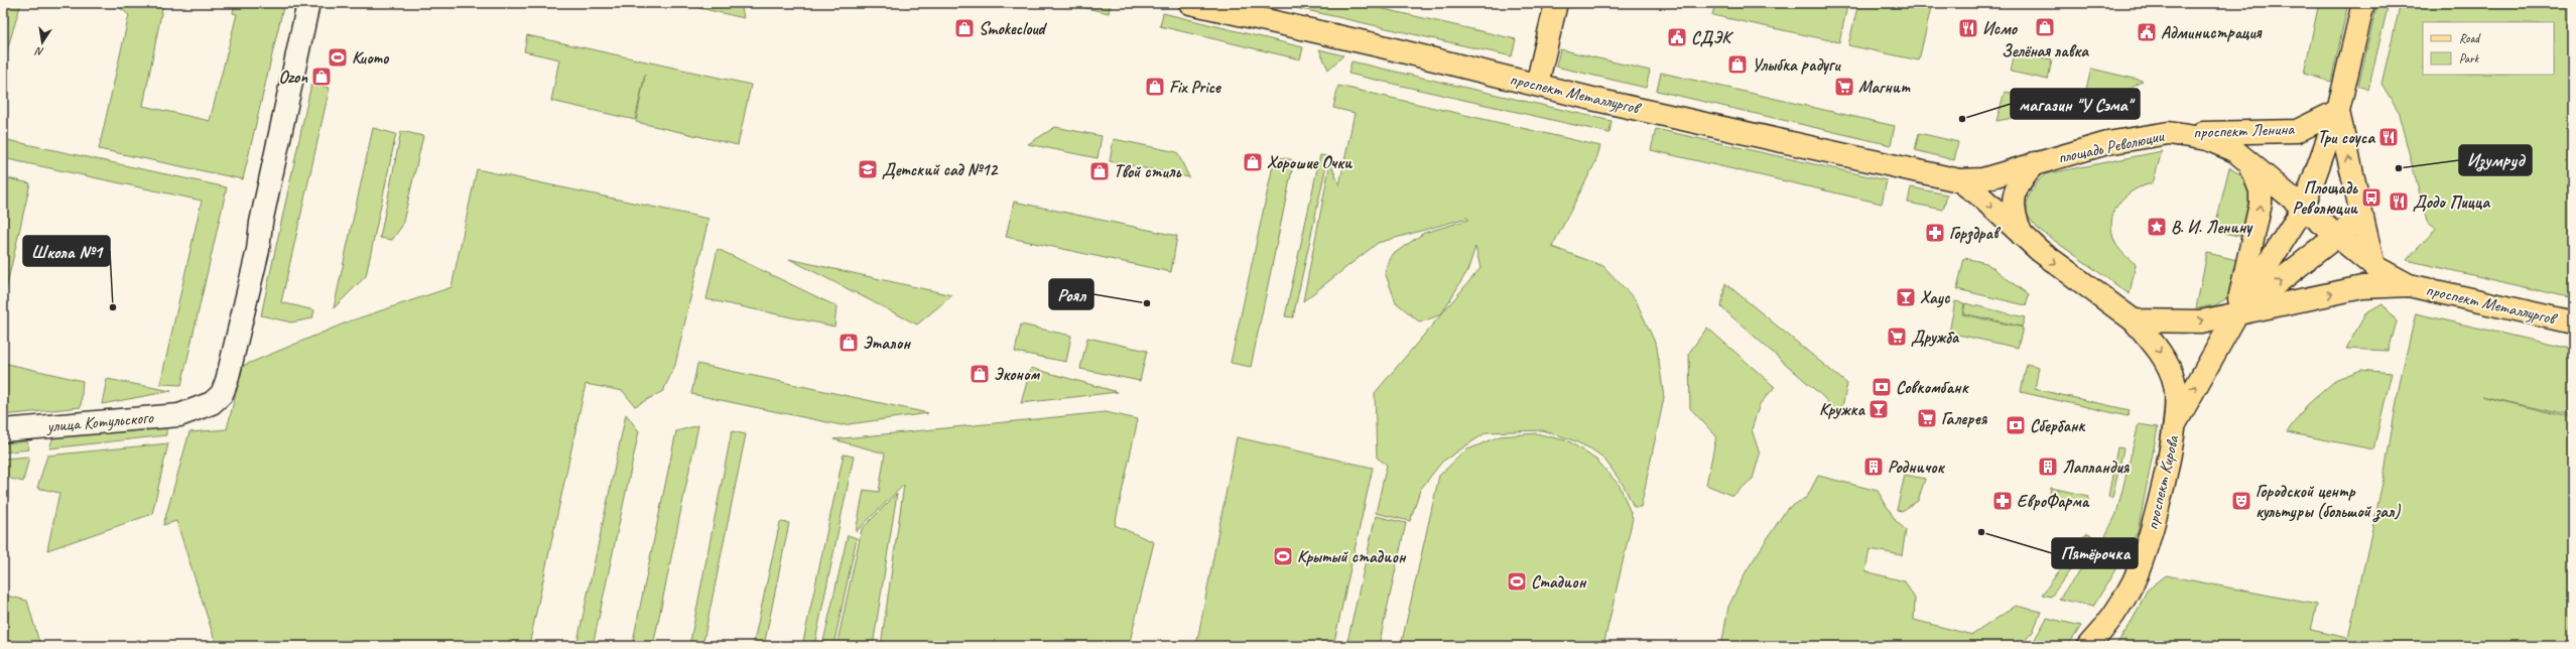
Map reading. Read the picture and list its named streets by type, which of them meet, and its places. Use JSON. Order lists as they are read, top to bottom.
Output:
{
  "streets": {
    "main road": [
      "проспект Металлургов",
      "проспект Ленина",
      "площадь Революции",
      "проспект Кирова"
    ],
    "street": ["улица Котульского"]
  },
  "crossings": [
    ["проспект Металлургов", "площадь Революции"],
    ["проспект Ленина", "площадь Революции"],
    ["площадь Революции", "проспект Кирова"]
  ],
  "one_way": ["площадь Революции"],
  "places": {
    "shop": [
      "Зелёная лавка",
      "Smokecloud",
      "Улыбка радуги",
      "Ozon",
      "Fix Price",
      "Хорошие Очки",
      "Твой стиль",
      "Эталон",
      "Эконом"
    ],
    "restaurant": ["Исмо", "Три соуса", "Додо Пицца"],
    "public building": ["Администрация", "СДЭК"],
    "sports": ["Киото", "Крытый стадион", "Стадион"],
    "supermarket": ["Магнит", "Дружба", "Галерея"],
    "other": [
      "магазин \"У Сэма\"",
      "Изумруд",
      "Роял",
      "Школа №1",
      "Пятёрочка"
    ],
    "school or university": ["Детский сад №12"],
    "bus stop": ["Площадь Революции"],
    "place": ["В. И. Ленину"],
    "pharmacy": ["Горздрав", "ЕвроФарма"],
    "bar": ["Хаус", "Кружка"],
    "bank": ["Совкомбанк", "Сбербанк"],
    "building": ["Родничок", "Лапландия"],
    "theatre": ["Городской центр культуры (большой зал)"]
  },
  "legend": ["Road", "Park"],
  "north": "bottom"
}
